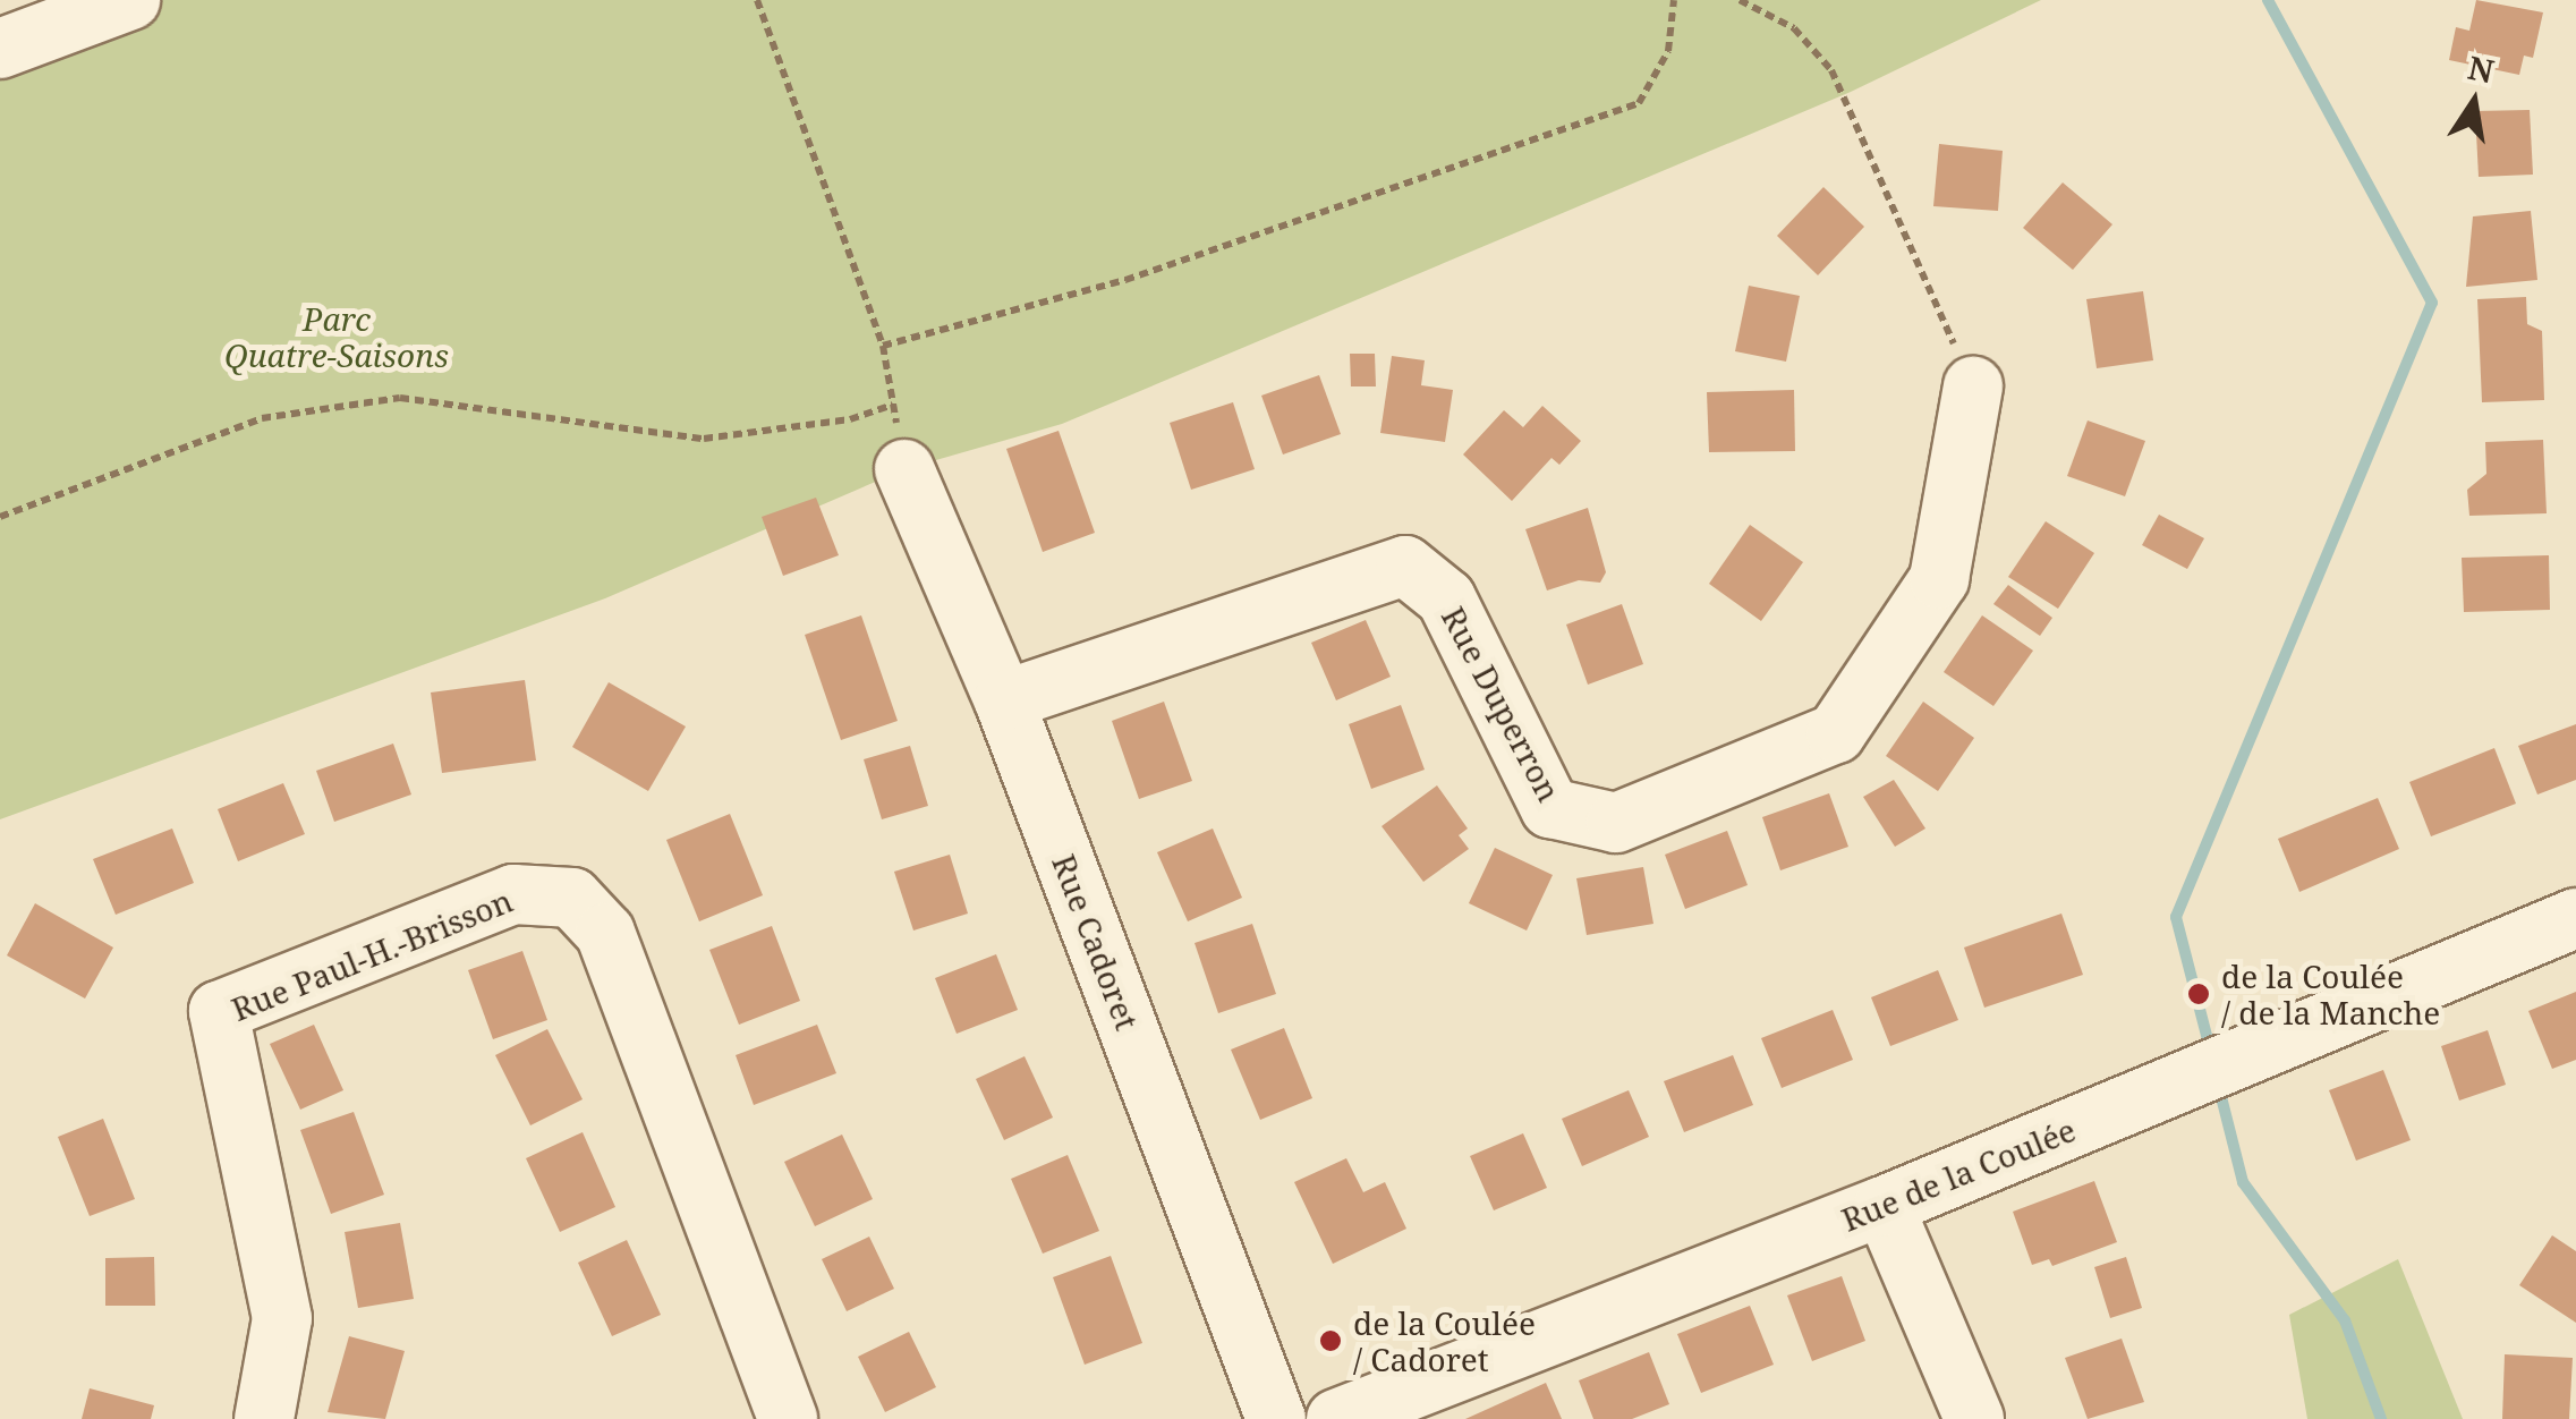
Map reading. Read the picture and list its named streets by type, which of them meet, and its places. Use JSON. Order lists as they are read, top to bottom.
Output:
{
  "streets": {
    "street": [
      "Rue Duperron",
      "Rue Cadoret",
      "Rue Paul-H.-Brisson",
      "Rue de la Coulée"
    ]
  },
  "crossings": [
    ["Rue Duperron", "Rue Cadoret"]
  ],
  "parks": ["Parc Quatre-Saisons"],
  "places": ["de la Coulée / de la Manche", "de la Coulée / Cadoret"],
  "north": "top"
}
